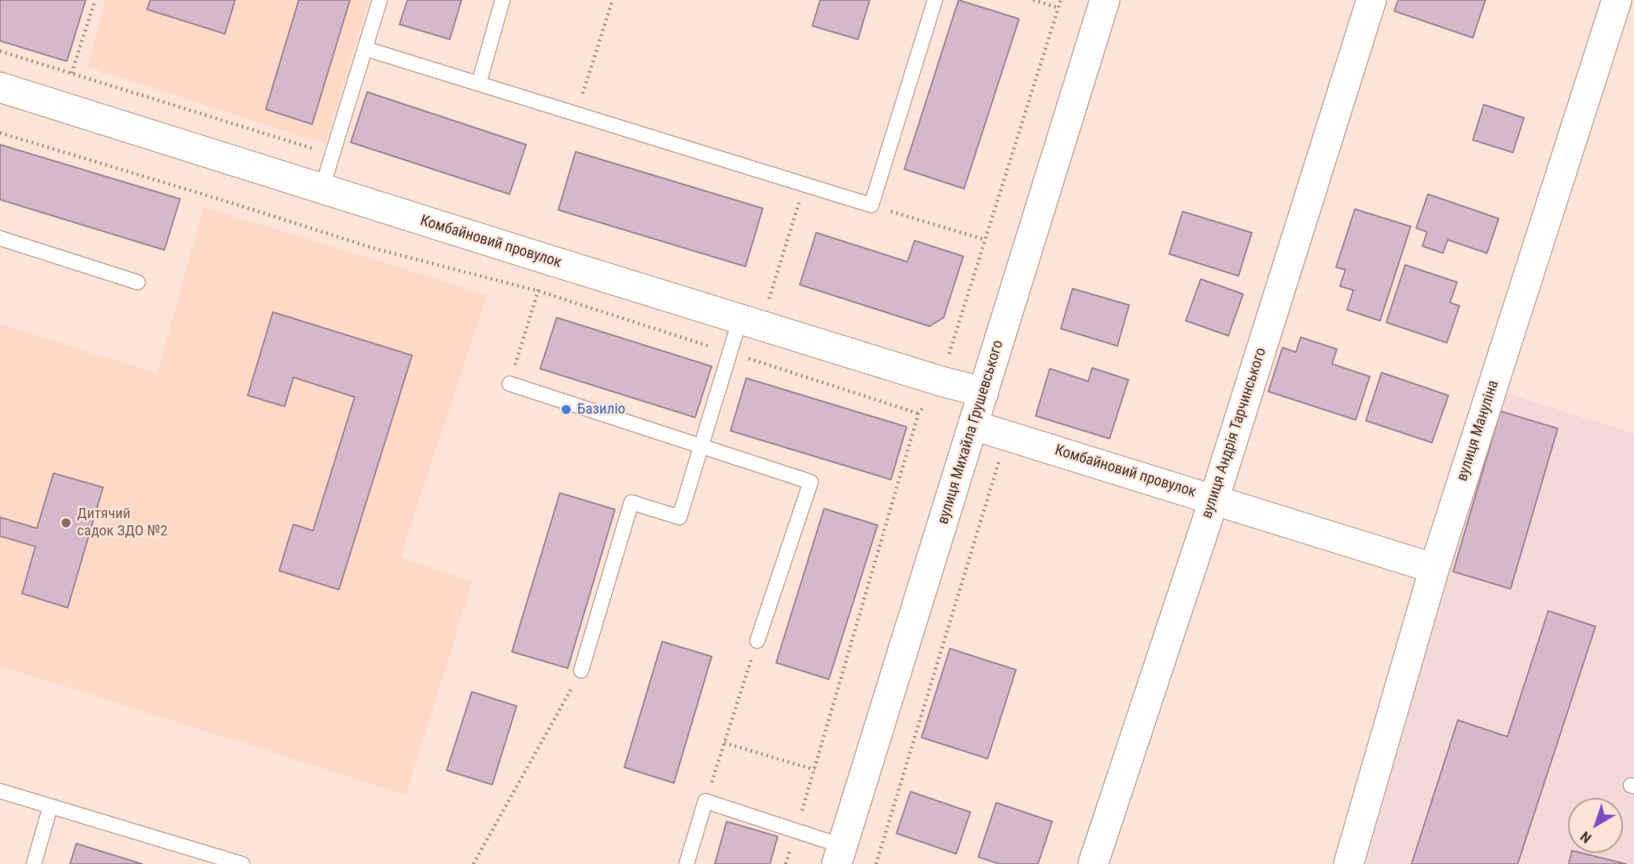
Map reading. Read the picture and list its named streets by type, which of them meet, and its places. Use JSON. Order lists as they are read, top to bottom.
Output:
{
  "streets": {
    "street": [
      "Комбайновий провулок",
      "вулиця Мануліна",
      "вулиця Михайла Грушевського",
      "вулиця Андрія Тарчинського"
    ]
  },
  "crossings": [
    ["Комбайновий провулок", "вулиця Мануліна"],
    ["Комбайновий провулок", "вулиця Михайла Грушевського"],
    ["Комбайновий провулок", "вулиця Андрія Тарчинського"]
  ],
  "places": ["Базиліо", "Дитячий садок ЗДО №2"],
  "north": "bottom left"
}
